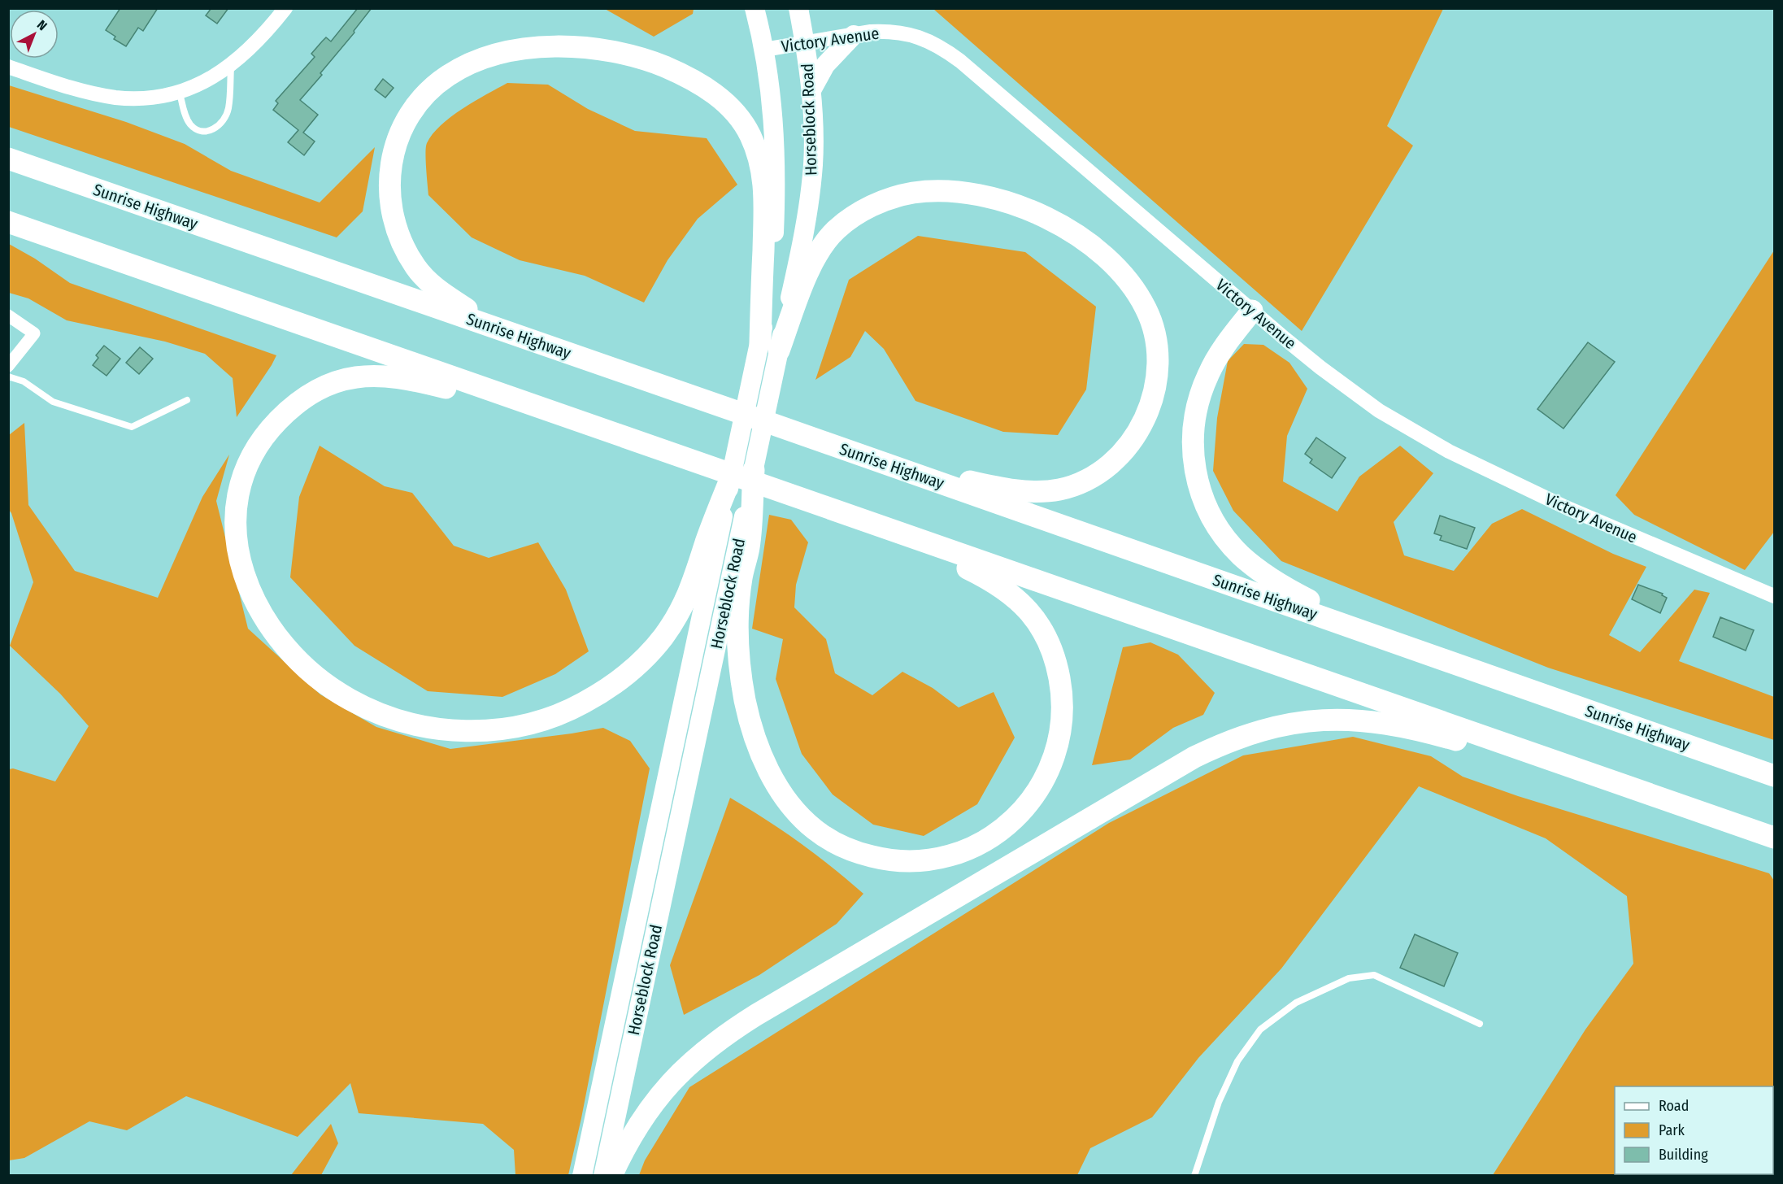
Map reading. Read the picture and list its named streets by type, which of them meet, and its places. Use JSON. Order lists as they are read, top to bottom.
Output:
{
  "streets": {
    "highway": ["Sunrise Highway"],
    "main road": ["Horseblock Road"],
    "street": ["Victory Avenue"]
  },
  "crossings": [
    ["Victory Avenue", "Horseblock Road"]
  ],
  "legend": ["Road", "Park", "Building"],
  "north": "top right"
}
